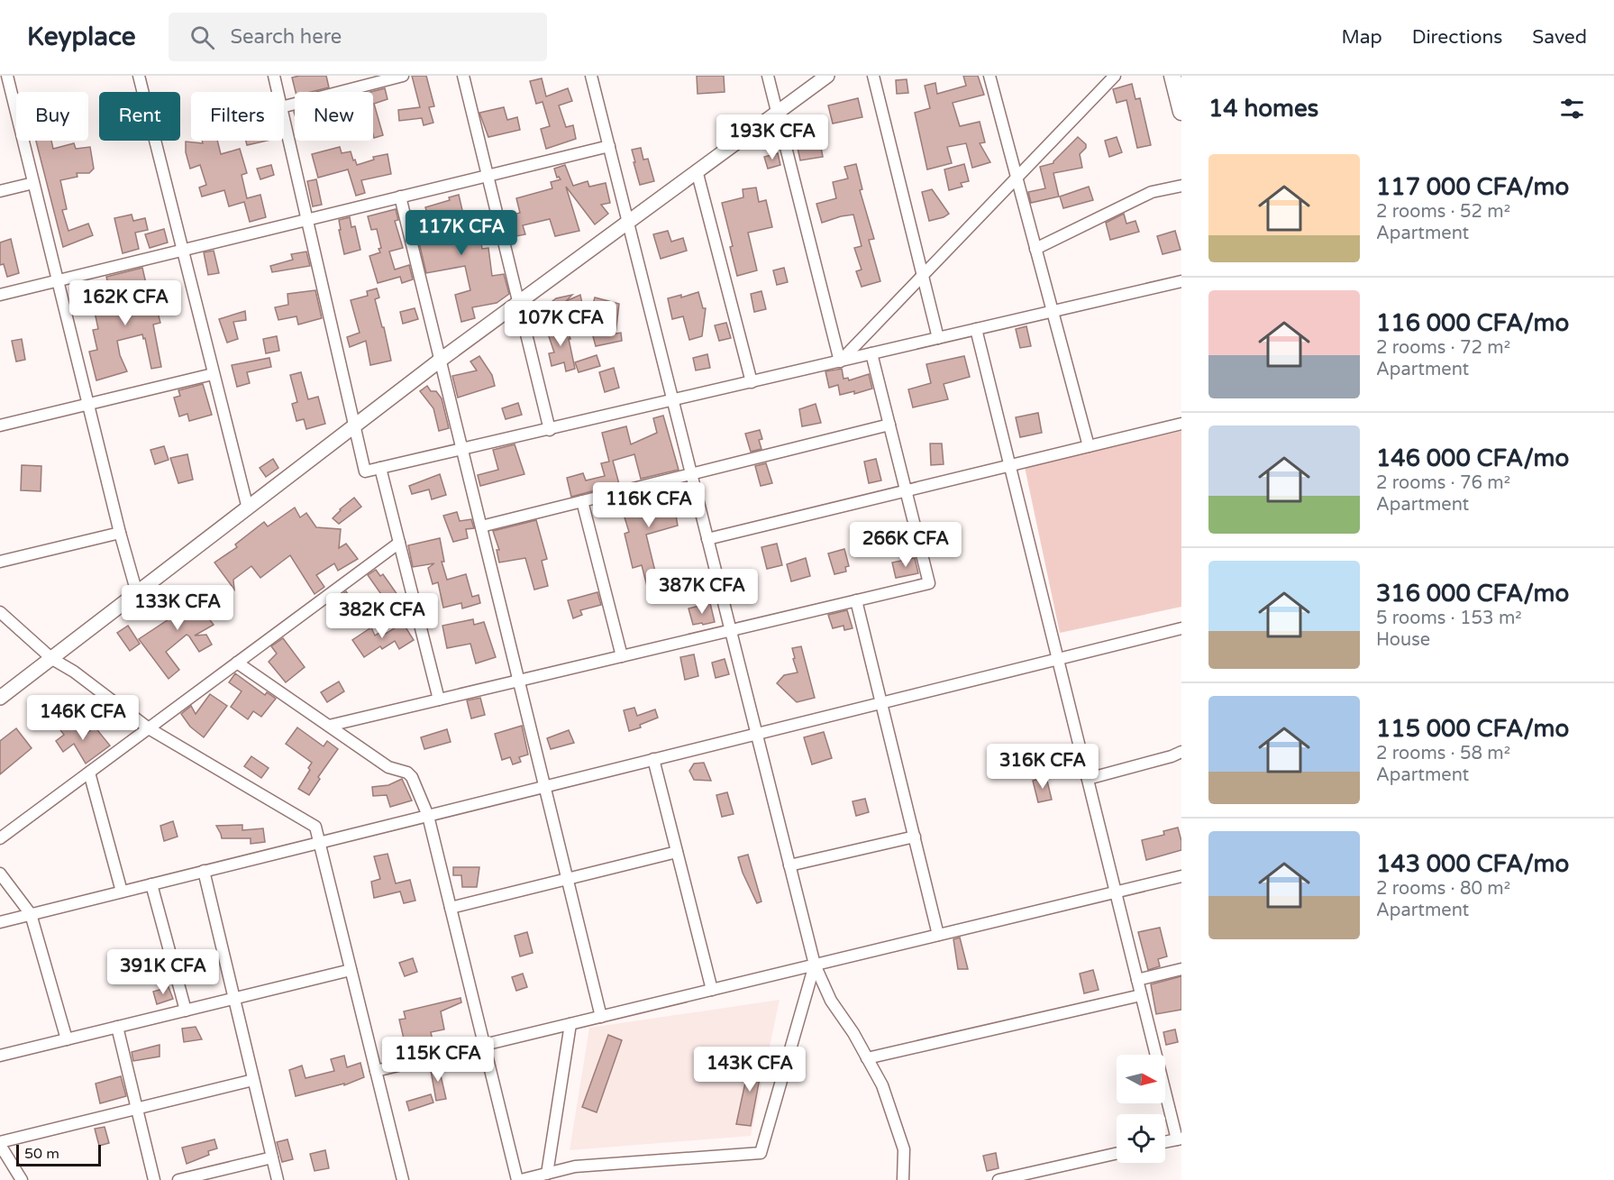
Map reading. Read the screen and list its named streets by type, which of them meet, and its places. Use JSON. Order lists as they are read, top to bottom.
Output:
{
  "scale_bar": "50 m",
  "north": "right",
  "page": {
    "header": "Keyplace",
    "search": "Search here",
    "nav": ["Map", "Directions", "Saved"],
    "heading": "14 homes",
    "chip": [
      "Buy",
      "Rent",
      "Filters",
      "New"
    ],
    "price": [
      "193K CFA",
      "117K CFA",
      "162K CFA",
      "107K CFA",
      "116K CFA",
      "266K CFA",
      "387K CFA",
      "133K CFA",
      "382K CFA",
      "146K CFA",
      "316K CFA",
      "391K CFA",
      "115K CFA",
      "143K CFA"
    ],
    "list": [
      {
        "name": "117 000 CFA/mo",
        "note": "2 rooms · 52 m² · Apartment"
      },
      {
        "name": "116 000 CFA/mo",
        "note": "2 rooms · 72 m² · Apartment"
      },
      {
        "name": "146 000 CFA/mo",
        "note": "2 rooms · 76 m² · Apartment"
      },
      {
        "name": "316 000 CFA/mo",
        "note": "5 rooms · 153 m² · House"
      },
      {
        "name": "115 000 CFA/mo",
        "note": "2 rooms · 58 m² · Apartment"
      },
      {
        "name": "143 000 CFA/mo",
        "note": "2 rooms · 80 m² · Apartment"
      }
    ],
    "scale": "50 m"
  }
}
